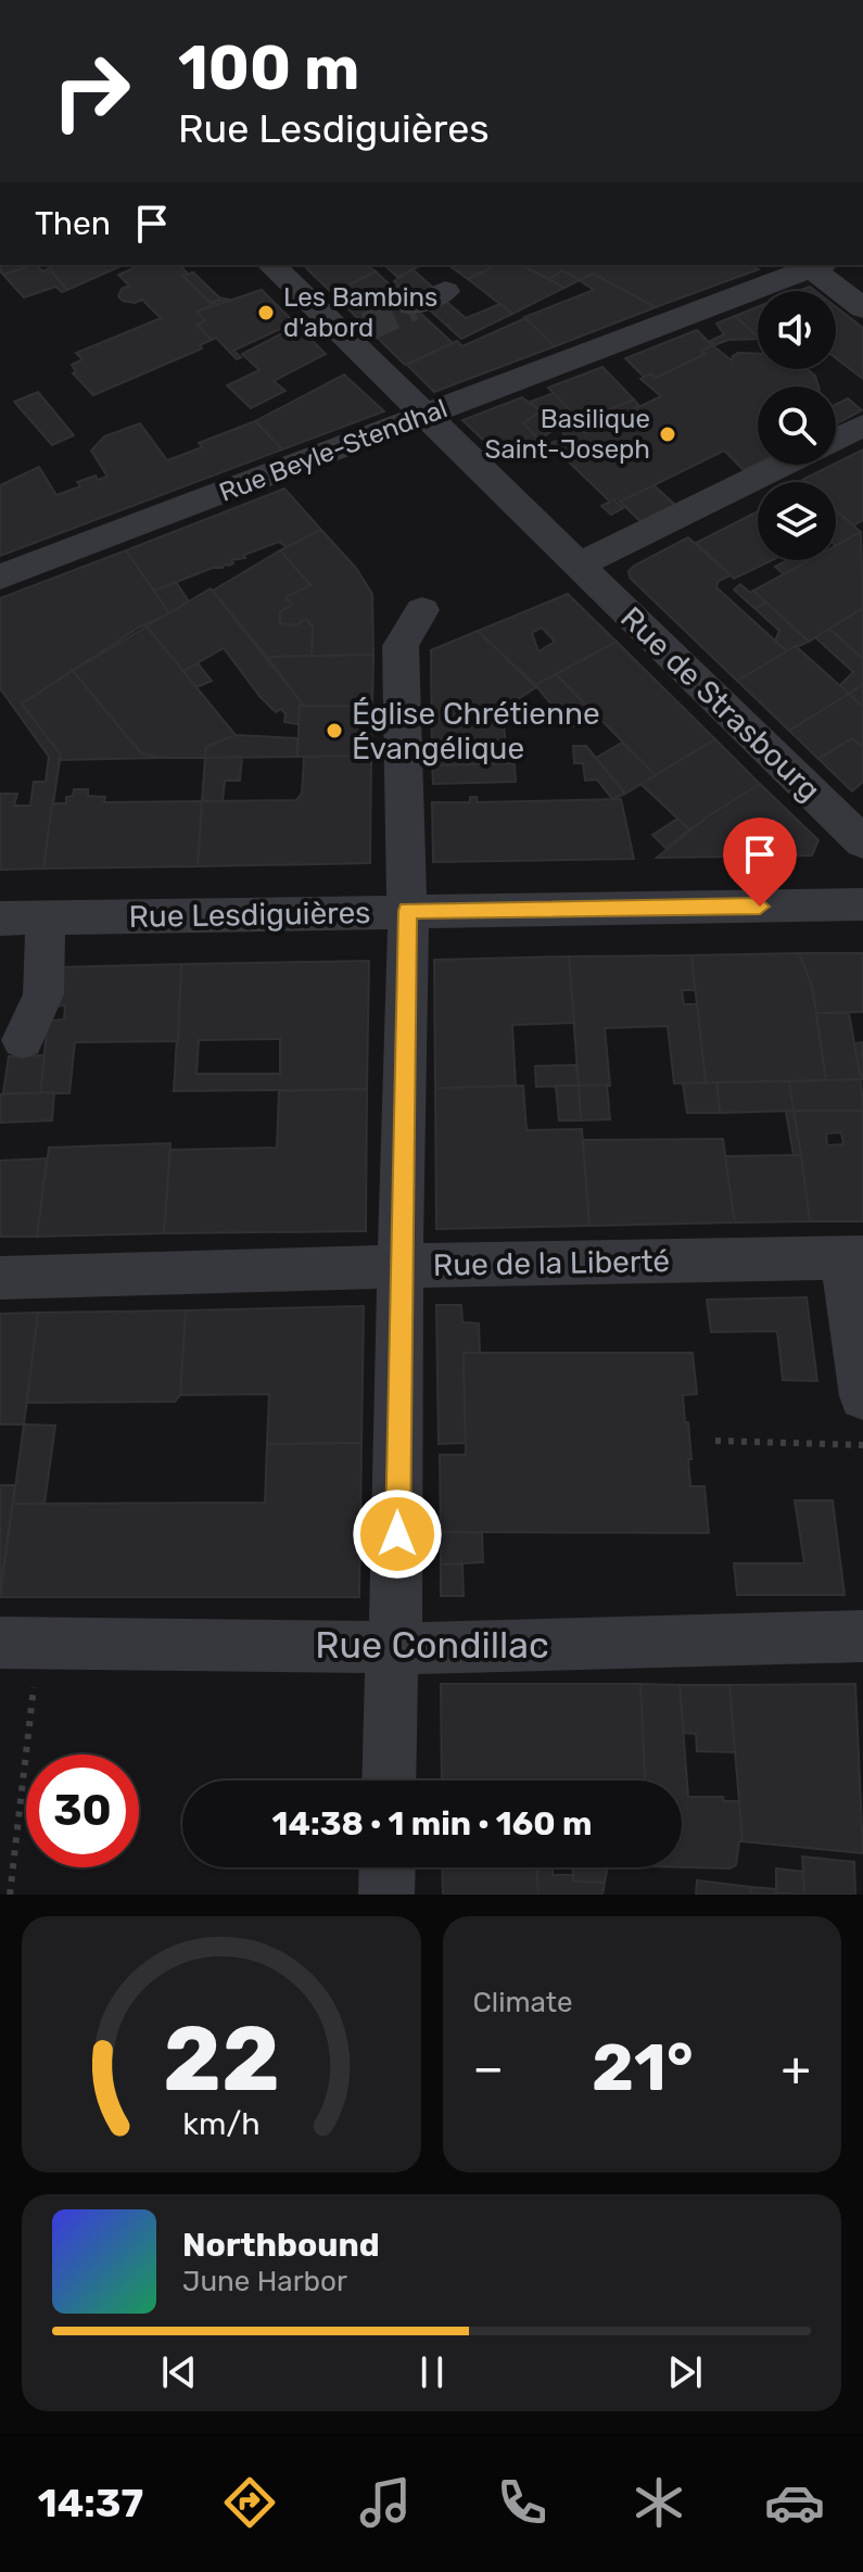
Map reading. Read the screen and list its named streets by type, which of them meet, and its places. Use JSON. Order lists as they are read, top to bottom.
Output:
{
  "streets": {
    "street": [
      "Rue Beyle-Stendhal",
      "Rue de Strasbourg",
      "Rue Lesdiguières",
      "Rue de la Liberté",
      "Rue Condillac"
    ]
  },
  "crossings": [
    ["Rue Beyle-Stendhal", "Rue de Strasbourg"]
  ],
  "places": ["Les Bambins d'abord", "Basilique Saint-Joseph", "Église Chrétienne Évangélique"],
  "page": {
    "turn": ["100 m", "Rue Lesdiguières"],
    "then": "Then",
    "limit": "30",
    "trip": "14:38 · 1 min · 160 m",
    "tile": "Climate",
    "heat": ["−", "21°", "+"],
    "song": ["Northbound", "June Harbor"],
    "tabs": "14:37",
    "gauge": ["22", "km/h"]
  }
}
